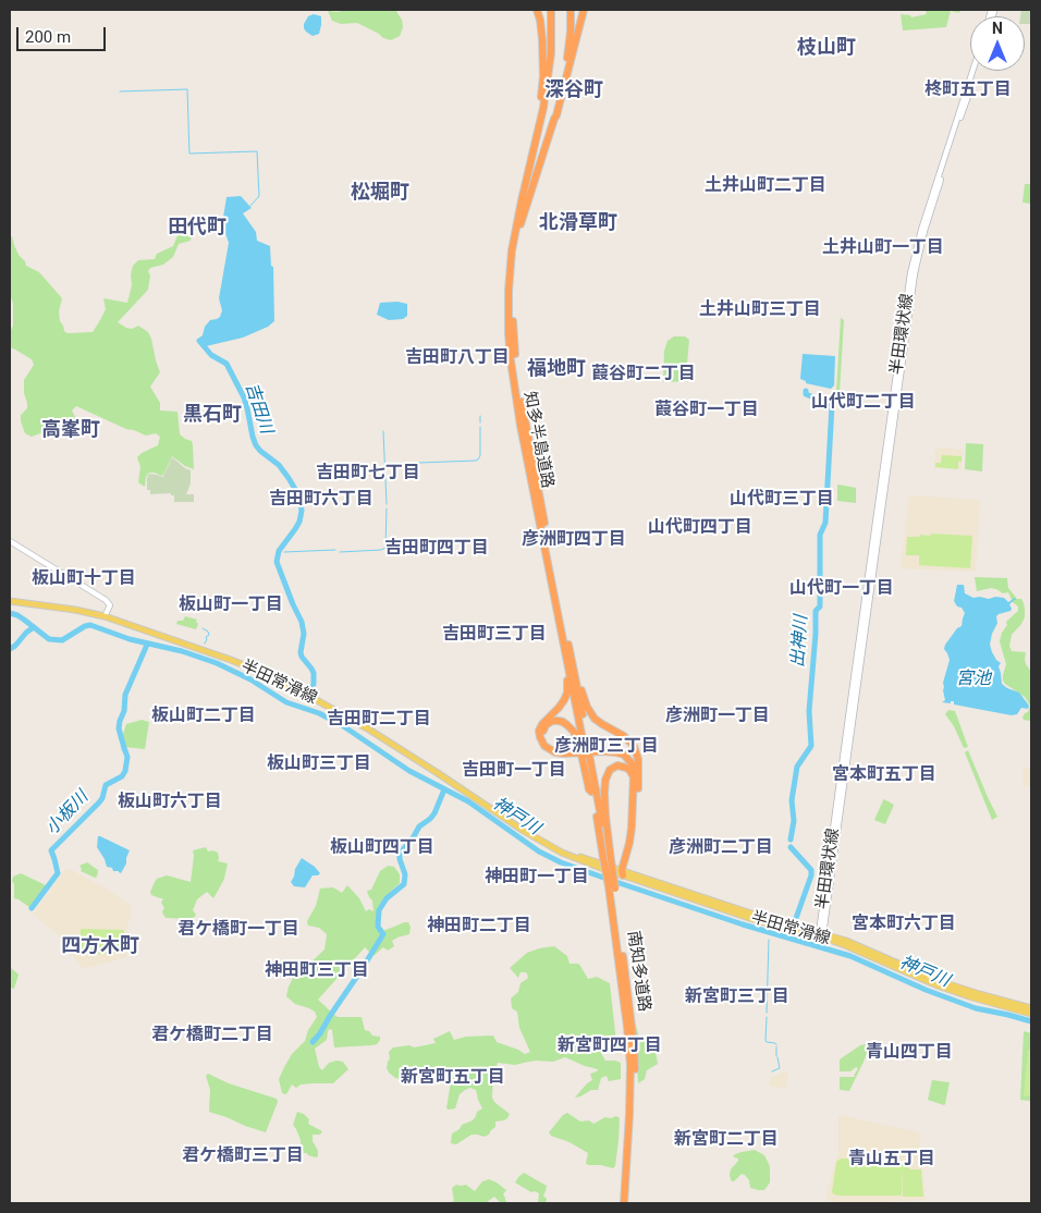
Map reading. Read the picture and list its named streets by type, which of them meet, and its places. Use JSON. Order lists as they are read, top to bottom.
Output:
{
  "streets": {
    "highway": ["知多半島道路", "南知多道路"],
    "main road": ["半田環状線", "半田常滑線"]
  },
  "crossings": [
    ["半田環状線", "半田常滑線"],
    ["知多半島道路", "南知多道路"]
  ],
  "districts": [
    "枝山町",
    "深谷町",
    "柊町五丁目",
    "土井山町二丁目",
    "松堀町",
    "北滑草町",
    "田代町",
    "土井山町一丁目",
    "土井山町三丁目",
    "吉田町八丁目",
    "福地町",
    "葭谷町二丁目",
    "山代町二丁目",
    "葭谷町一丁目",
    "黒石町",
    "高峯町",
    "吉田町七丁目",
    "吉田町六丁目",
    "山代町三丁目",
    "山代町四丁目",
    "彦洲町四丁目",
    "吉田町四丁目",
    "板山町十丁目",
    "山代町一丁目",
    "板山町一丁目",
    "吉田町三丁目",
    "板山町二丁目",
    "彦洲町一丁目",
    "吉田町二丁目",
    "彦洲町三丁目",
    "板山町三丁目",
    "吉田町一丁目",
    "宮本町五丁目",
    "板山町六丁目",
    "板山町四丁目",
    "彦洲町二丁目",
    "神田町一丁目",
    "宮本町六丁目",
    "神田町二丁目",
    "君ケ橋町一丁目",
    "四方木町",
    "神田町三丁目",
    "新宮町三丁目",
    "君ケ橋町二丁目",
    "新宮町四丁目",
    "青山四丁目",
    "新宮町五丁目",
    "新宮町二丁目",
    "君ケ橋町三丁目",
    "青山五丁目"
  ],
  "water": [
    "吉田川",
    "出神川",
    "宮池",
    "小板川",
    "神戸川"
  ],
  "scale_bar": "200 m",
  "north": "top"
}
